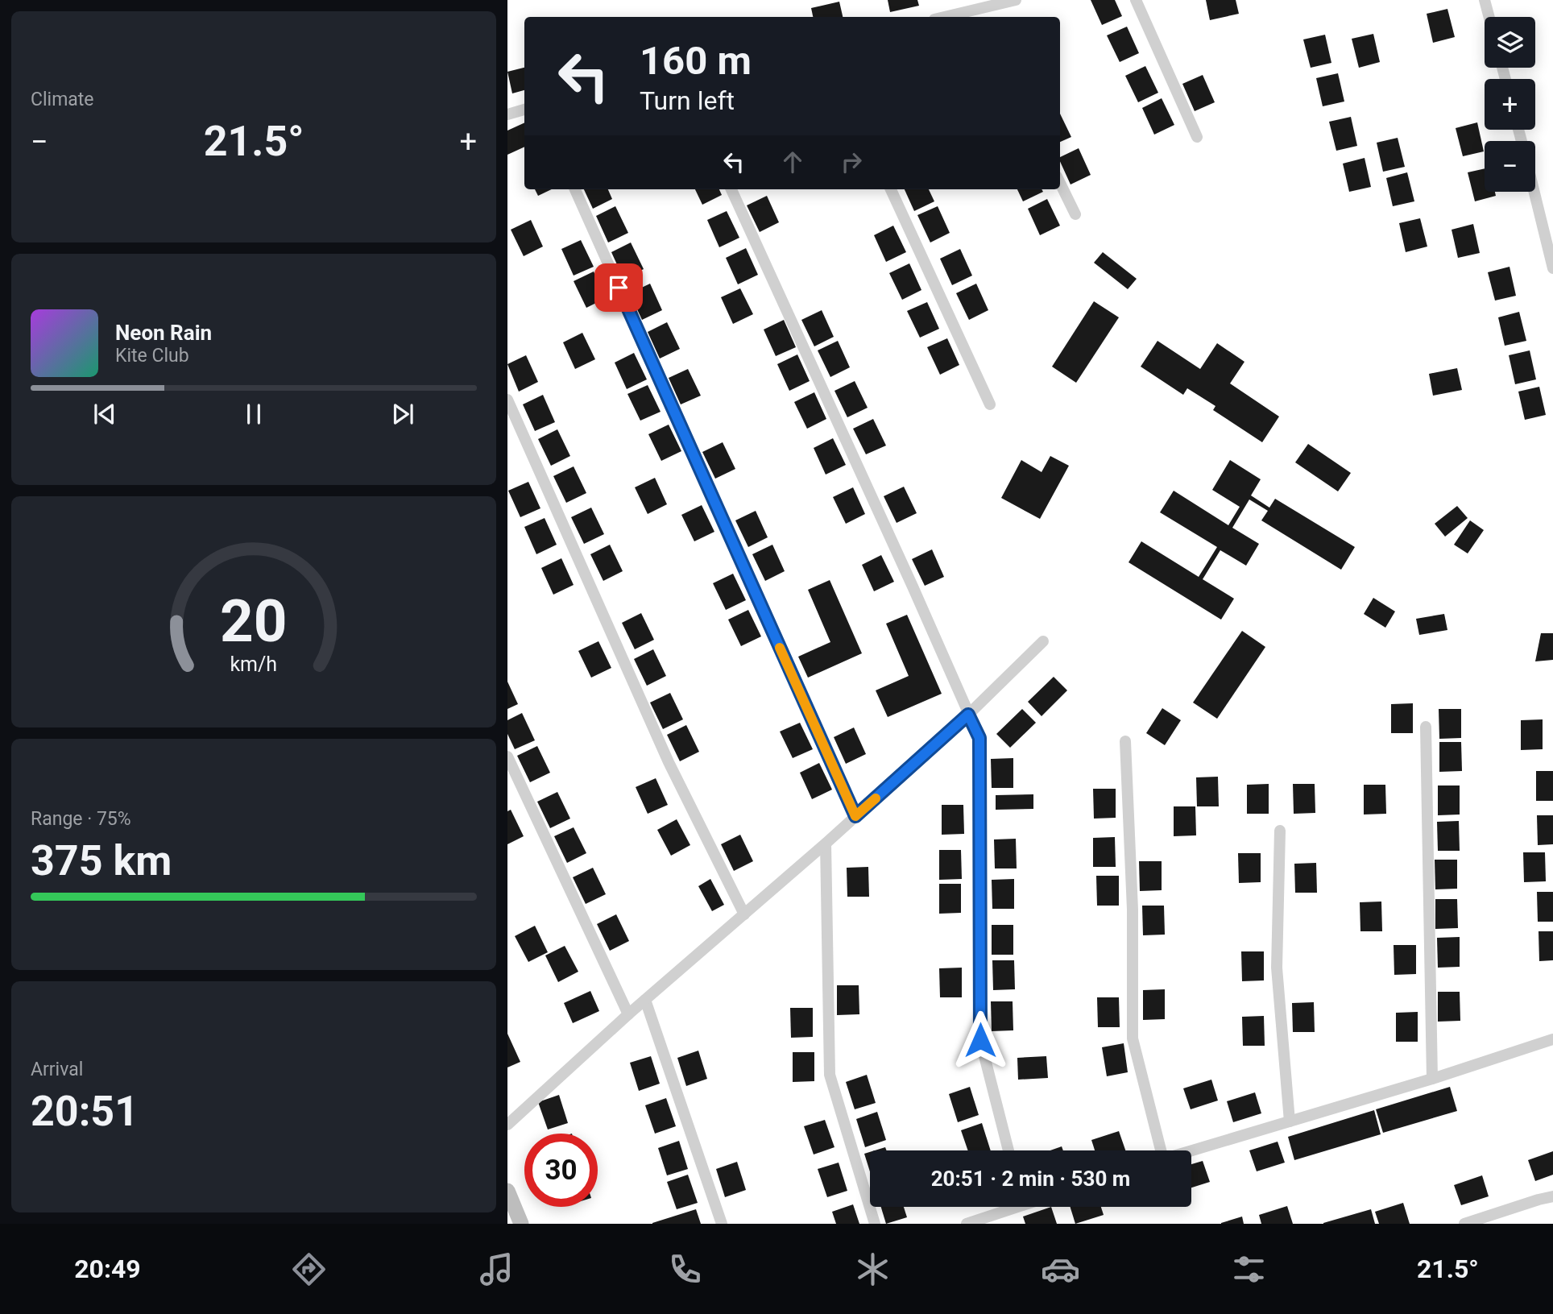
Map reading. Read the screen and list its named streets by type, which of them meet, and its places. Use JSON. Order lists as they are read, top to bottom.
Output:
{
  "page": {
    "tile": [
      "Climate",
      ["Range · 75%", "375 km"],
      ["Arrival", "20:51"]
    ],
    "map_buttons": ["+", "−"],
    "turn": ["160 m", "Turn left"],
    "heat": ["−", "21.5°", "+"],
    "song": ["Neon Rain", "Kite Club"],
    "limit": "30",
    "trip": "20:51 · 2 min · 530 m",
    "tabs": ["20:49", "21.5°"],
    "gauge": ["20", "km/h"]
  }
}
